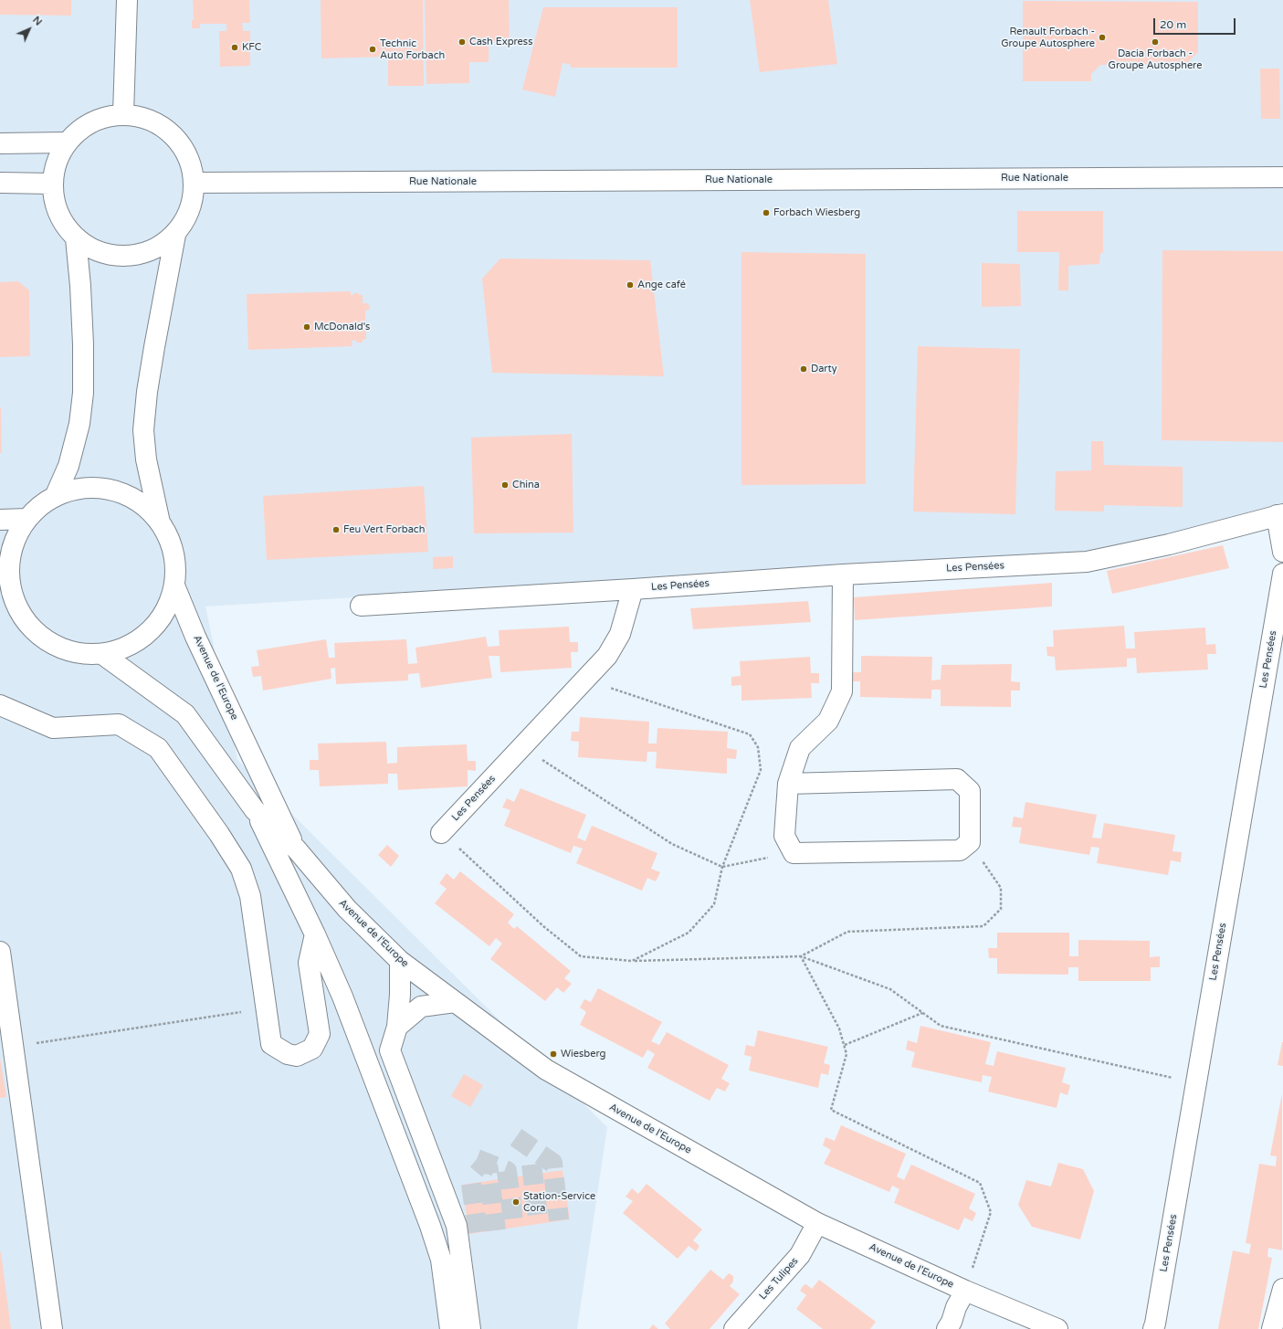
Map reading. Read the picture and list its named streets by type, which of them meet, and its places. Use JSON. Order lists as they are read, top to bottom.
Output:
{
  "streets": {
    "street": [
      "Rue Nationale",
      "Les Pensées",
      "Avenue de l'Europe",
      "Les Tulipes"
    ]
  },
  "crossings": [
    ["Avenue de l'Europe", "Les Tulipes"]
  ],
  "places": [
    "Renault Forbach - Groupe Autosphere",
    "Cash Express",
    "Dacia Forbach - Groupe Autosphere",
    "KFC",
    "Technic Auto Forbach",
    "Forbach Wiesberg",
    "Ange café",
    "McDonald's",
    "Darty",
    "China",
    "Feu Vert Forbach",
    "Wiesberg",
    "Station-Service Cora"
  ],
  "scale_bar": "20 m",
  "north": "top right"
}
